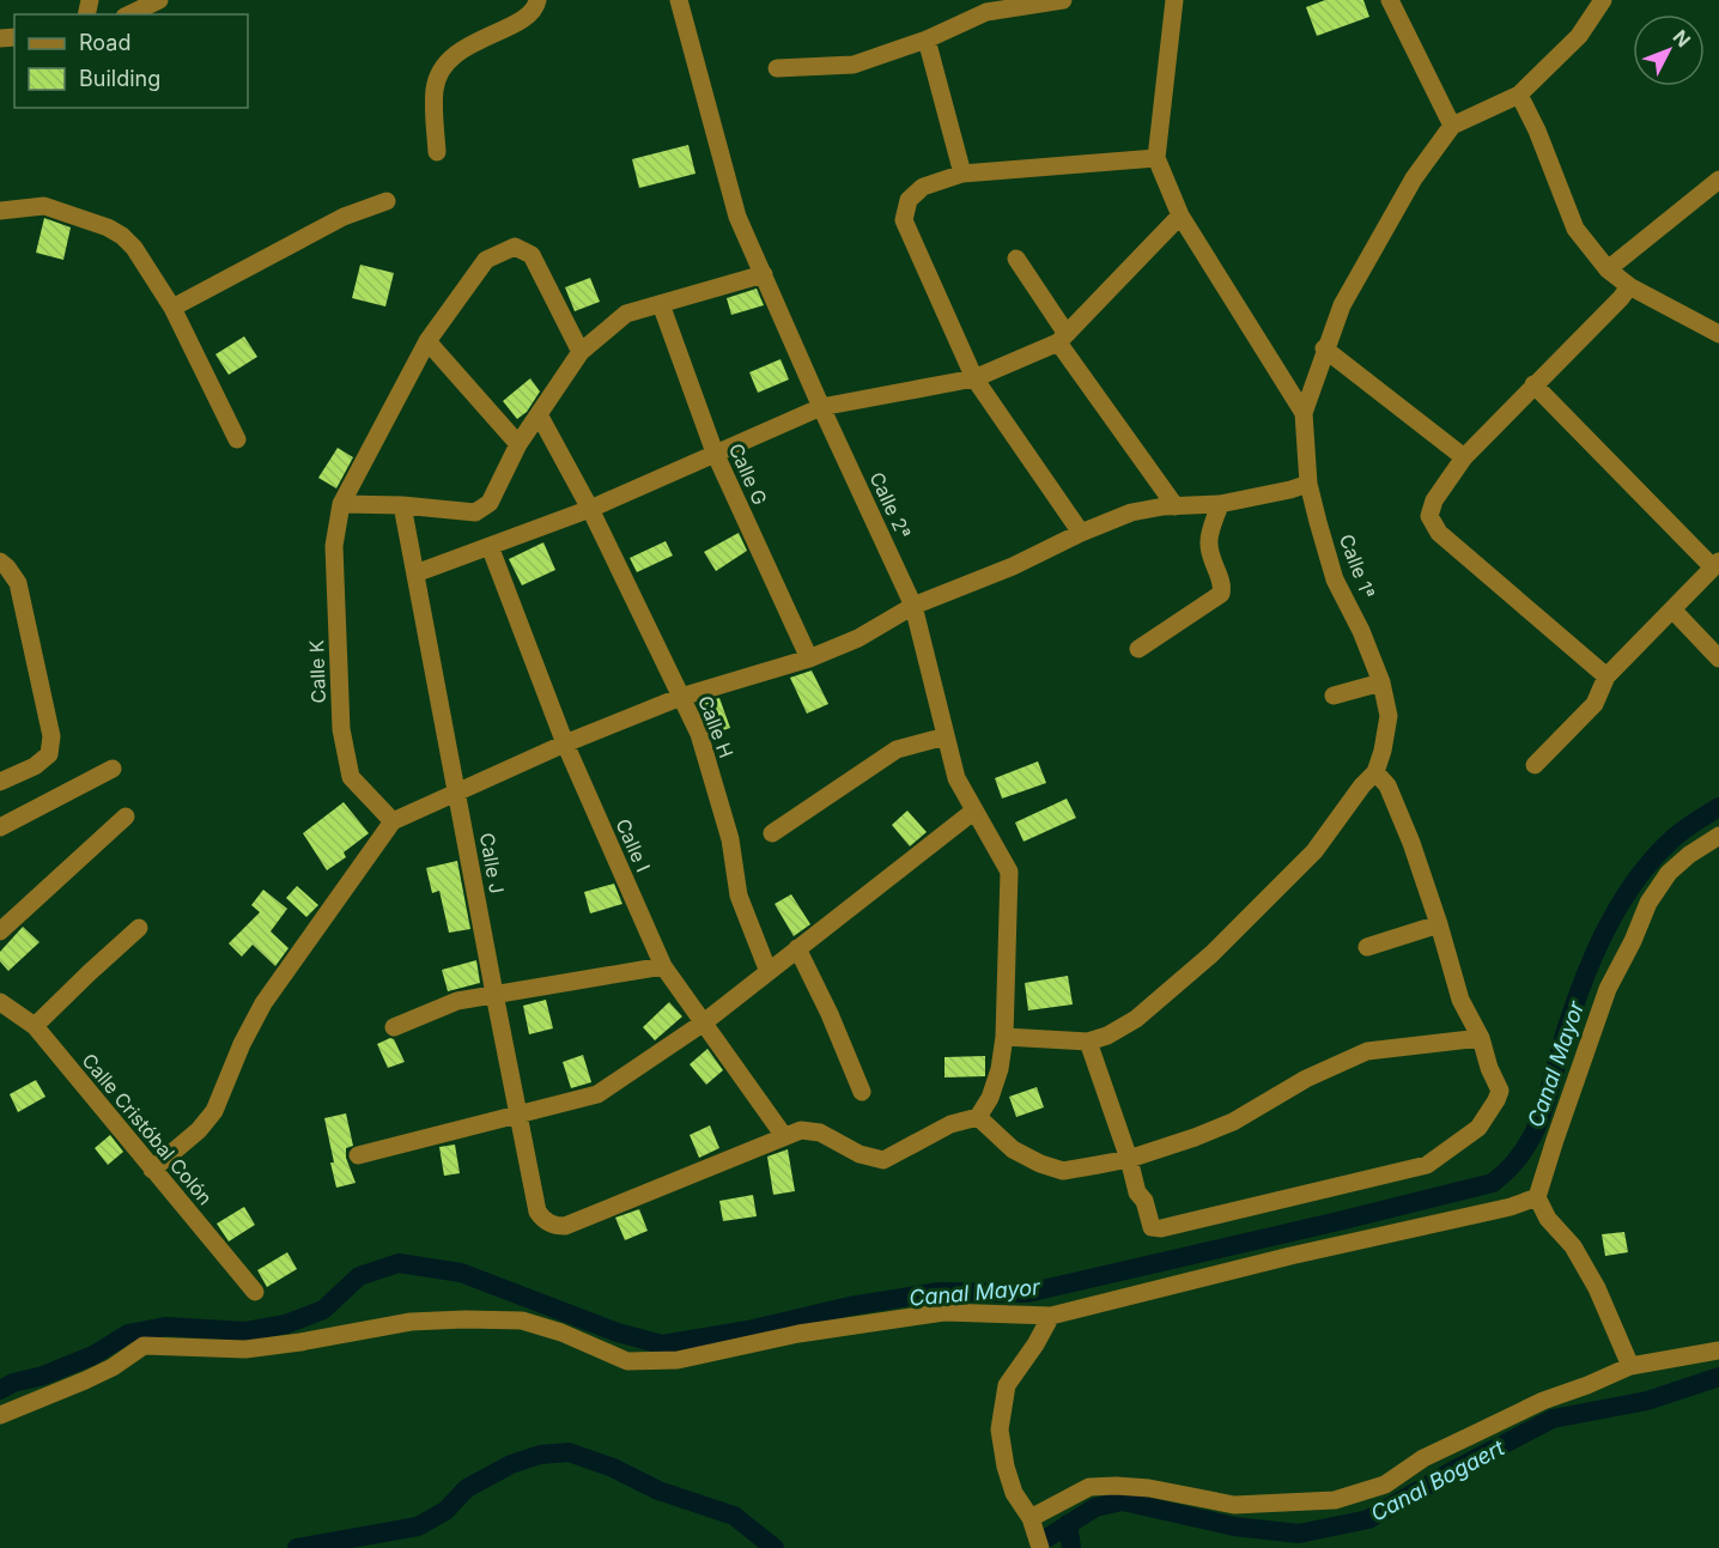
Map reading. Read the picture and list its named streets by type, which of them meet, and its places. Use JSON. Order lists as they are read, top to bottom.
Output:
{
  "streets": {
    "street": [
      "Calle G",
      "Calle 2ª",
      "Calle 1ª",
      "Calle K",
      "Calle H",
      "Calle I",
      "Calle J",
      "Calle Cristóbal Colón"
    ]
  },
  "crossings": [
    ["Calle 2ª", "Calle 1ª"],
    ["Calle I", "Calle J"]
  ],
  "water": ["Canal Mayor", "Canal Bogaert"],
  "legend": ["Road", "Building"],
  "north": "top right"
}
